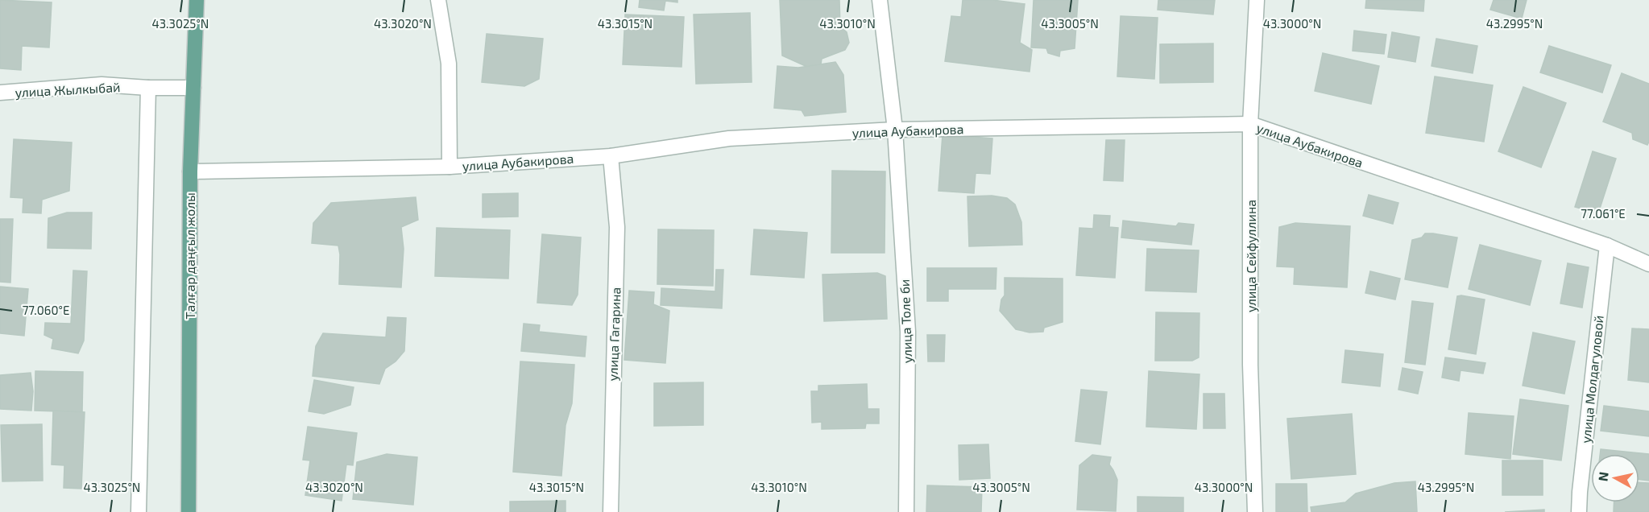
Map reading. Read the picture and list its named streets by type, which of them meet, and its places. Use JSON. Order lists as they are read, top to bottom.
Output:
{
  "streets": {
    "main road": ["Талғар даңғыл жолы"],
    "street": [
      "улица Жылкыбай",
      "улица Аубакирова",
      "улица Сейфуллина",
      "улица Толе би",
      "улица Гагарина",
      "улица Молдагуловой"
    ]
  },
  "crossings": [
    ["улица Жылкыбай", "Талғар даңғыл жолы"],
    ["улица Аубакирова", "Талғар даңғыл жолы"],
    ["улица Аубакирова", "улица Сейфуллина"],
    ["улица Аубакирова", "улица Толе би"],
    ["улица Аубакирова", "улица Гагарина"],
    ["улица Аубакирова", "улица Молдагуловой"]
  ],
  "north": "left",
  "coordinates": [
    "43.3025°N",
    "43.3020°N",
    "43.3015°N",
    "43.3010°N",
    "43.3005°N",
    "43.3000°N",
    "43.2995°N",
    "77.061°E",
    "77.060°E"
  ]
}
